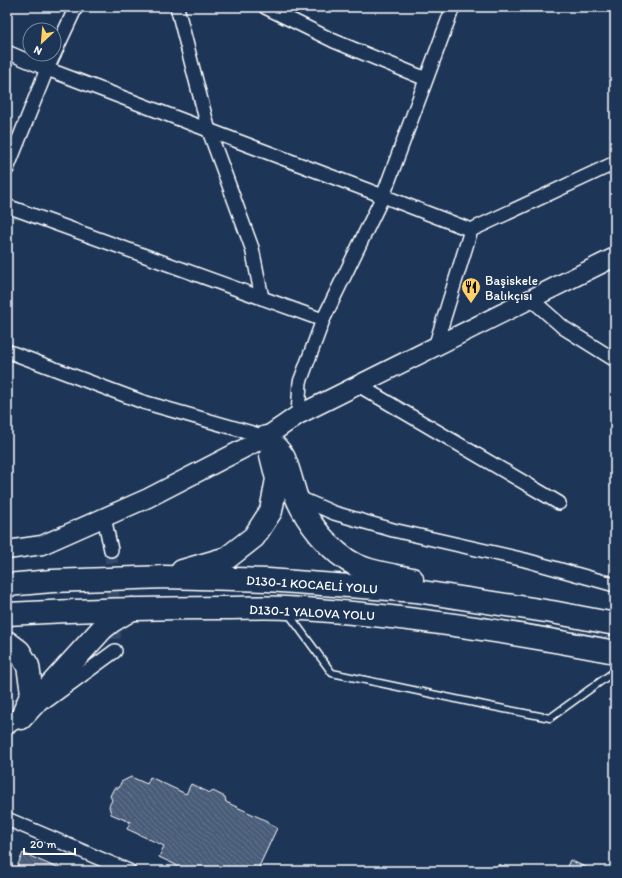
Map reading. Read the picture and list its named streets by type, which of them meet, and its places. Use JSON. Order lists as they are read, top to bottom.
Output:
{
  "streets": {
    "highway": ["D130-1 KOCAELİ YOLU", "D130-1 YALOVA YOLU"]
  },
  "places": {
    "restaurant": ["Başiskele Balıkçısı"]
  },
  "scale_bar": "20 m",
  "north": "bottom left"
}
